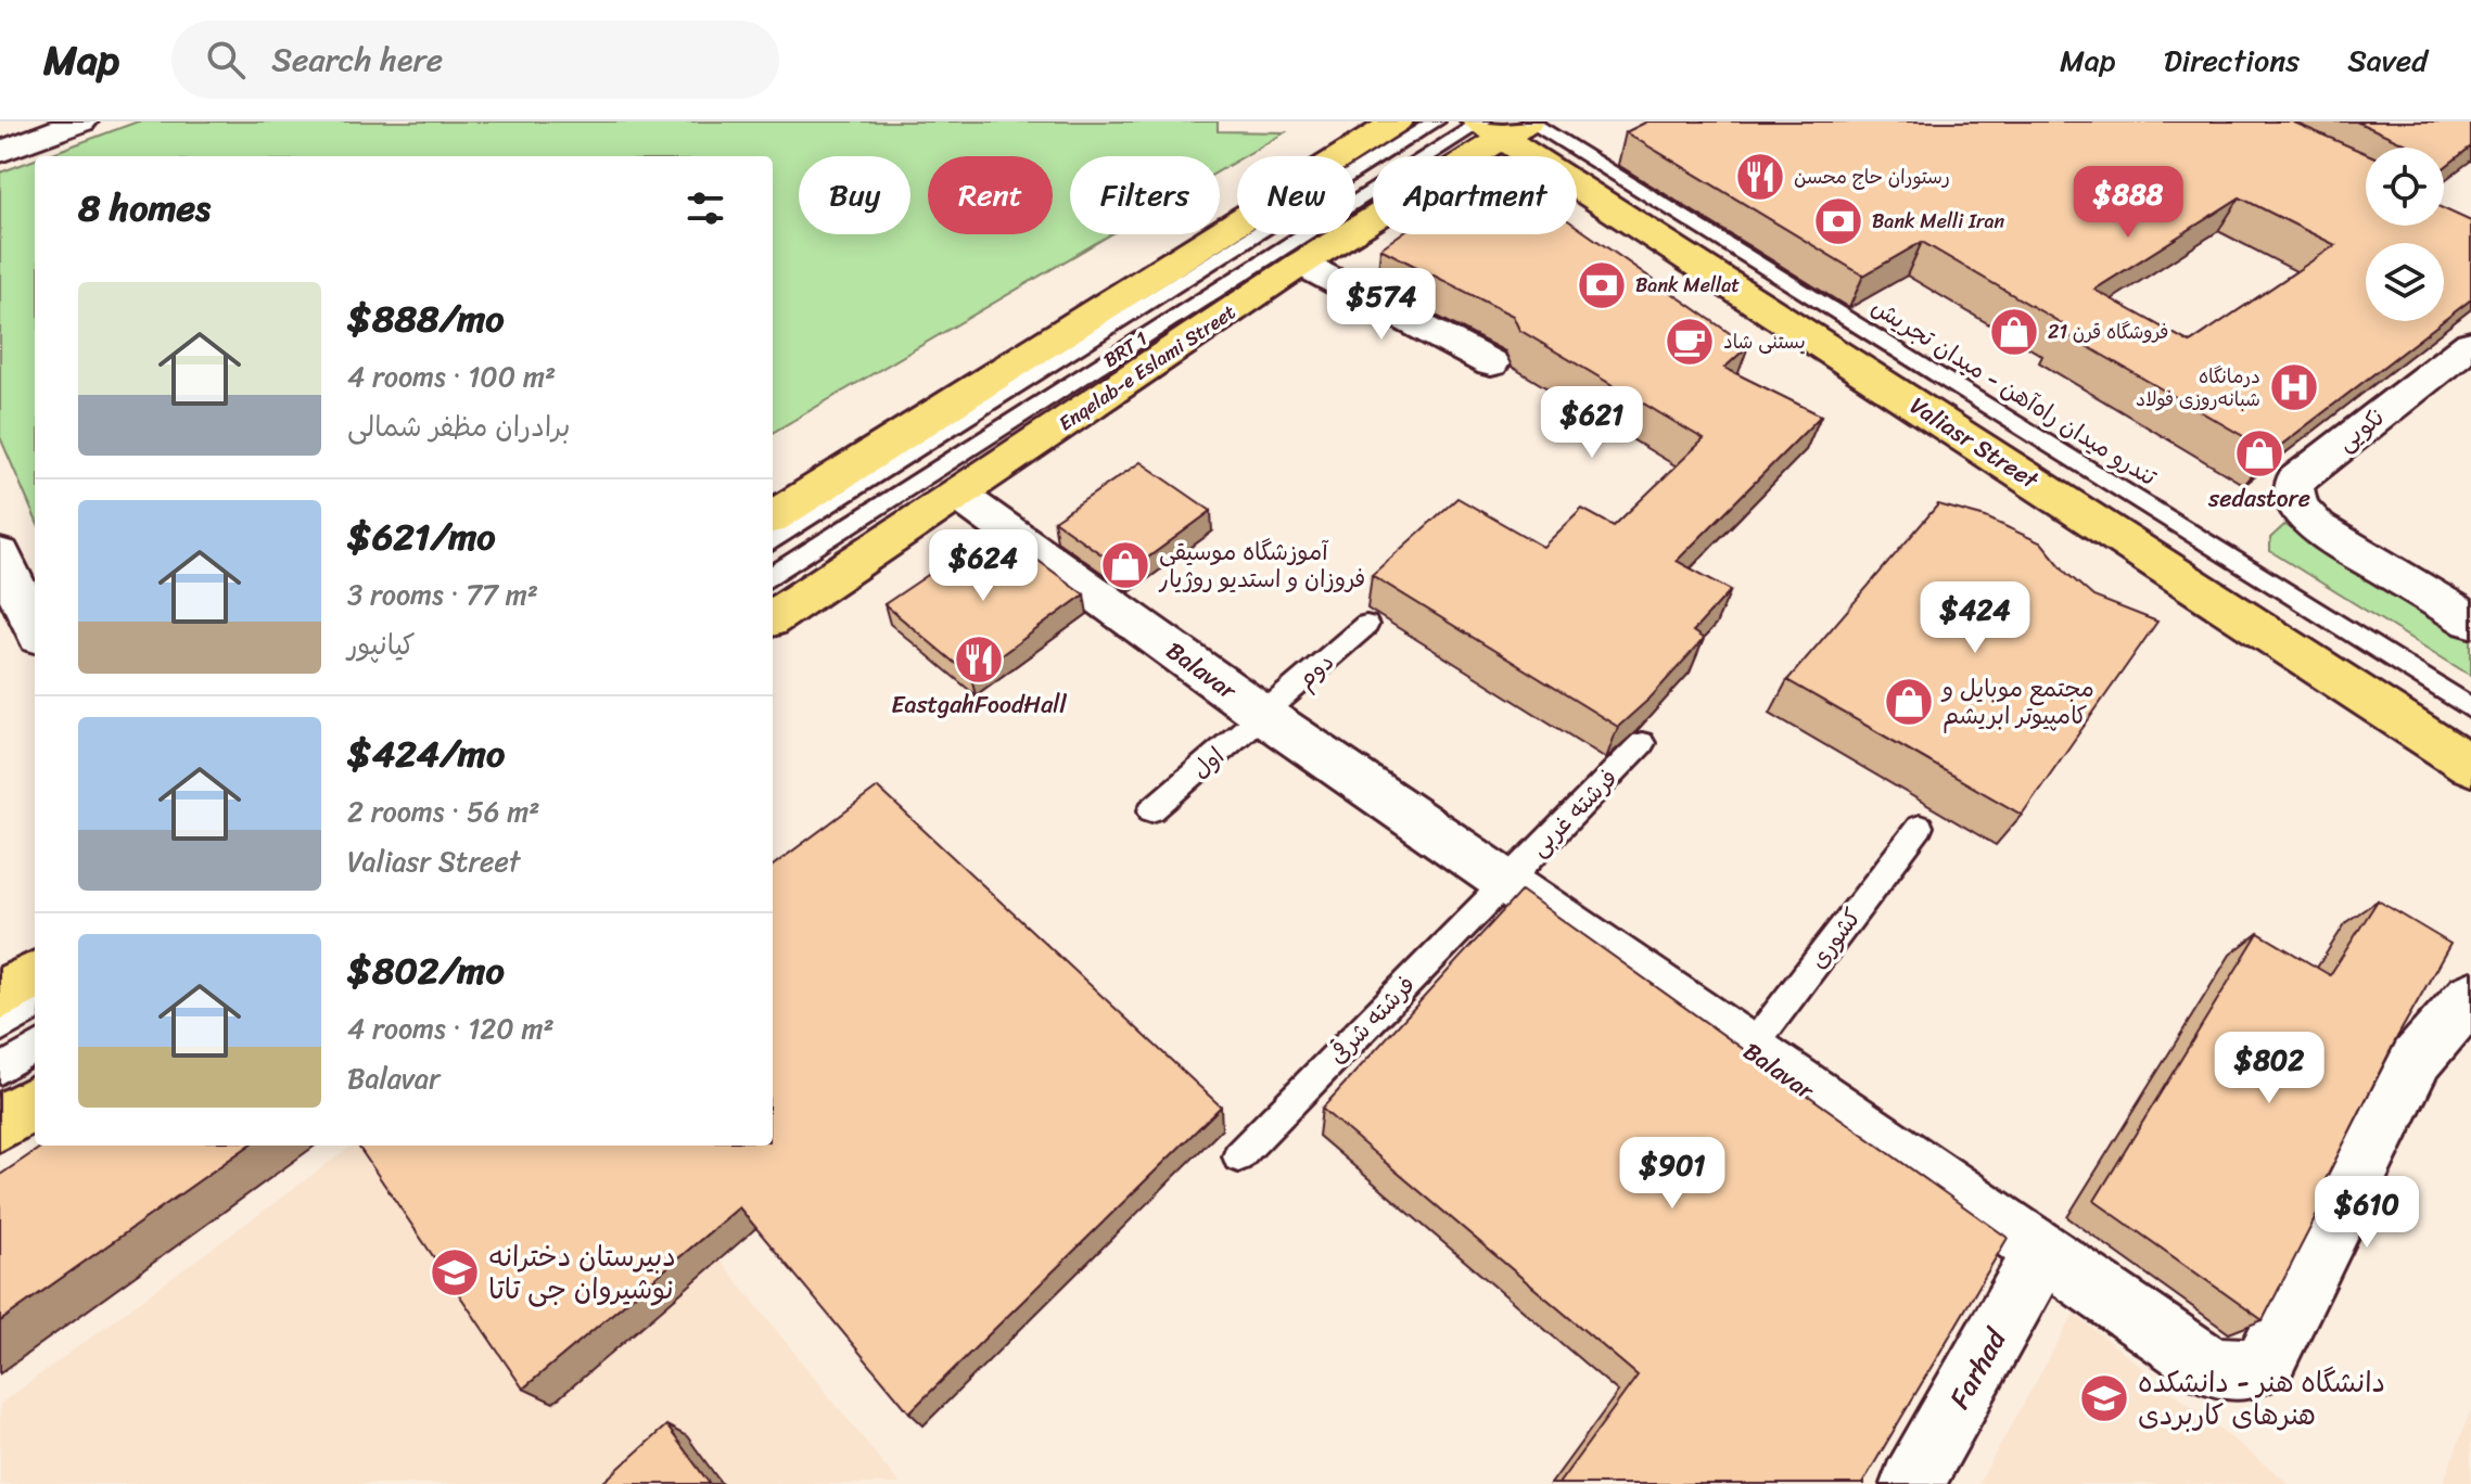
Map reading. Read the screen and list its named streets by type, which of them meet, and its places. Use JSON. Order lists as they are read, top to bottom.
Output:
{
  "streets": {
    "main road": ["Enqelab-e Eslami Street", "Valiasr Street"],
    "street": ["نکویی", "Balavar", "Farhad"],
    "lane": [
      "BRT 1",
      "تندرو میدان راه‌آهن - میدان تجریش",
      "دوم",
      "اول",
      "فرشته غربی",
      "کشوری",
      "فرشته شرقی"
    ]
  },
  "crossings": [
    ["BRT 1", "Enqelab-e Eslami Street"],
    ["BRT 1", "تندرو میدان راه‌آهن - میدان تجریش"],
    ["BRT 1", "Valiasr Street"],
    ["Enqelab-e Eslami Street", "تندرو میدان راه‌آهن - میدان تجریش"],
    ["Enqelab-e Eslami Street", "Valiasr Street"],
    ["Enqelab-e Eslami Street", "Balavar"],
    ["تندرو میدان راه‌آهن - میدان تجریش", "Valiasr Street"],
    ["Balavar", "دوم"],
    ["Balavar", "اول"],
    ["Balavar", "فرشته غربی"],
    ["Balavar", "کشوری"],
    ["Balavar", "فرشته شرقی"],
    ["Balavar", "Farhad"],
    ["دوم", "اول"],
    ["فرشته غربی", "فرشته شرقی"]
  ],
  "places": {
    "restaurant": ["رستوران حاج محسن", "EastgahFoodHall"],
    "bank": ["Bank Melli Iran", "Bank Mellat"],
    "shop": [
      "فروشگاه قرن 21",
      "sedastore",
      "آموزشگاه موسیقی فروزان و استدیو روژیار",
      "مجتمع موبایل و کامپیوتر ابریشم"
    ],
    "cafe": ["بستنی شاد"],
    "hospital": ["درمانگاه شبانه‌روزی فولاد"],
    "school or university": ["دبیرستان دخترانه نوشیروان جی تاتا", "دانشگاه هنر - دانشکده هنرهای کاربردی"]
  },
  "page": {
    "header": "Map",
    "search": "Search here",
    "nav": ["Map", "Directions", "Saved"],
    "chip": [
      "Buy",
      "Rent",
      "Filters",
      "New",
      "Apartment"
    ],
    "heading": "8 homes",
    "price": [
      "$888",
      "$574",
      "$621",
      "$624",
      "$424",
      "$802",
      "$901",
      "$610"
    ],
    "list": [
      {
        "name": "$888/mo",
        "note": "4 rooms · 100 m² · برادران مظفر شمالی"
      },
      {
        "name": "$621/mo",
        "note": "3 rooms · 77 m² · کیانپور"
      },
      {
        "name": "$424/mo",
        "note": "2 rooms · 56 m² · Valiasr Street"
      },
      {
        "name": "$802/mo",
        "note": "4 rooms · 120 m² · Balavar"
      }
    ]
  }
}
